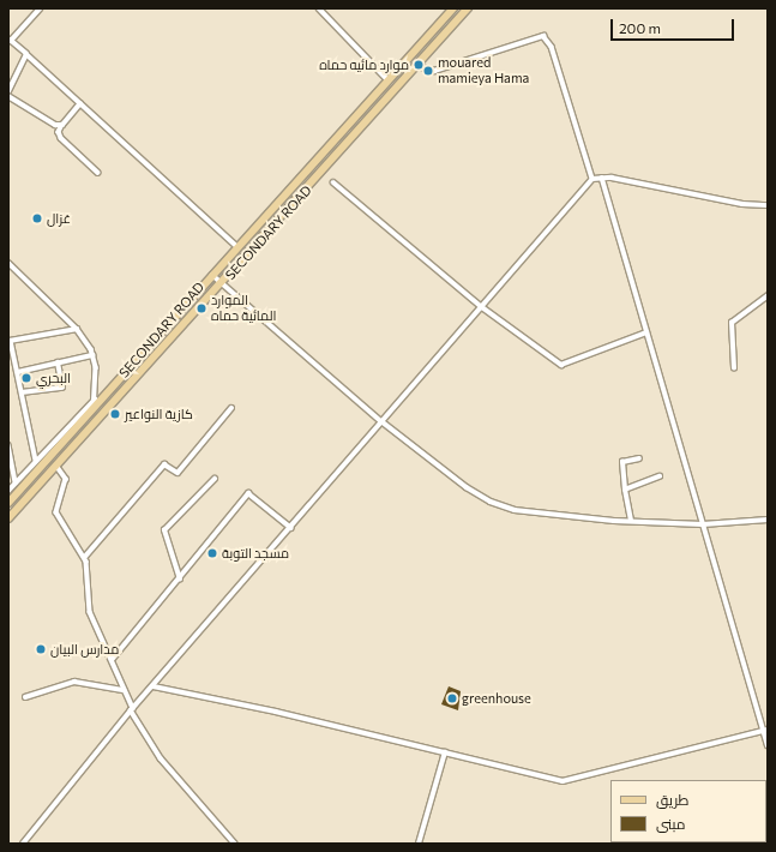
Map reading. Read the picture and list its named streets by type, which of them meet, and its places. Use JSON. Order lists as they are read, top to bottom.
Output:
{
  "streets": {
    "main road": ["SECONDARY ROAD"]
  },
  "places": [
    "موارد مائيه حماه",
    "mouared mamieya Hama",
    "غزال",
    "الموارد المائية حماه",
    "البحري",
    "كازية النواعير",
    "مسجد التوبة",
    "مدارس البيان",
    "greenhouse"
  ],
  "legend": ["طريق", "مبنى"],
  "scale_bar": "200 m"
}
